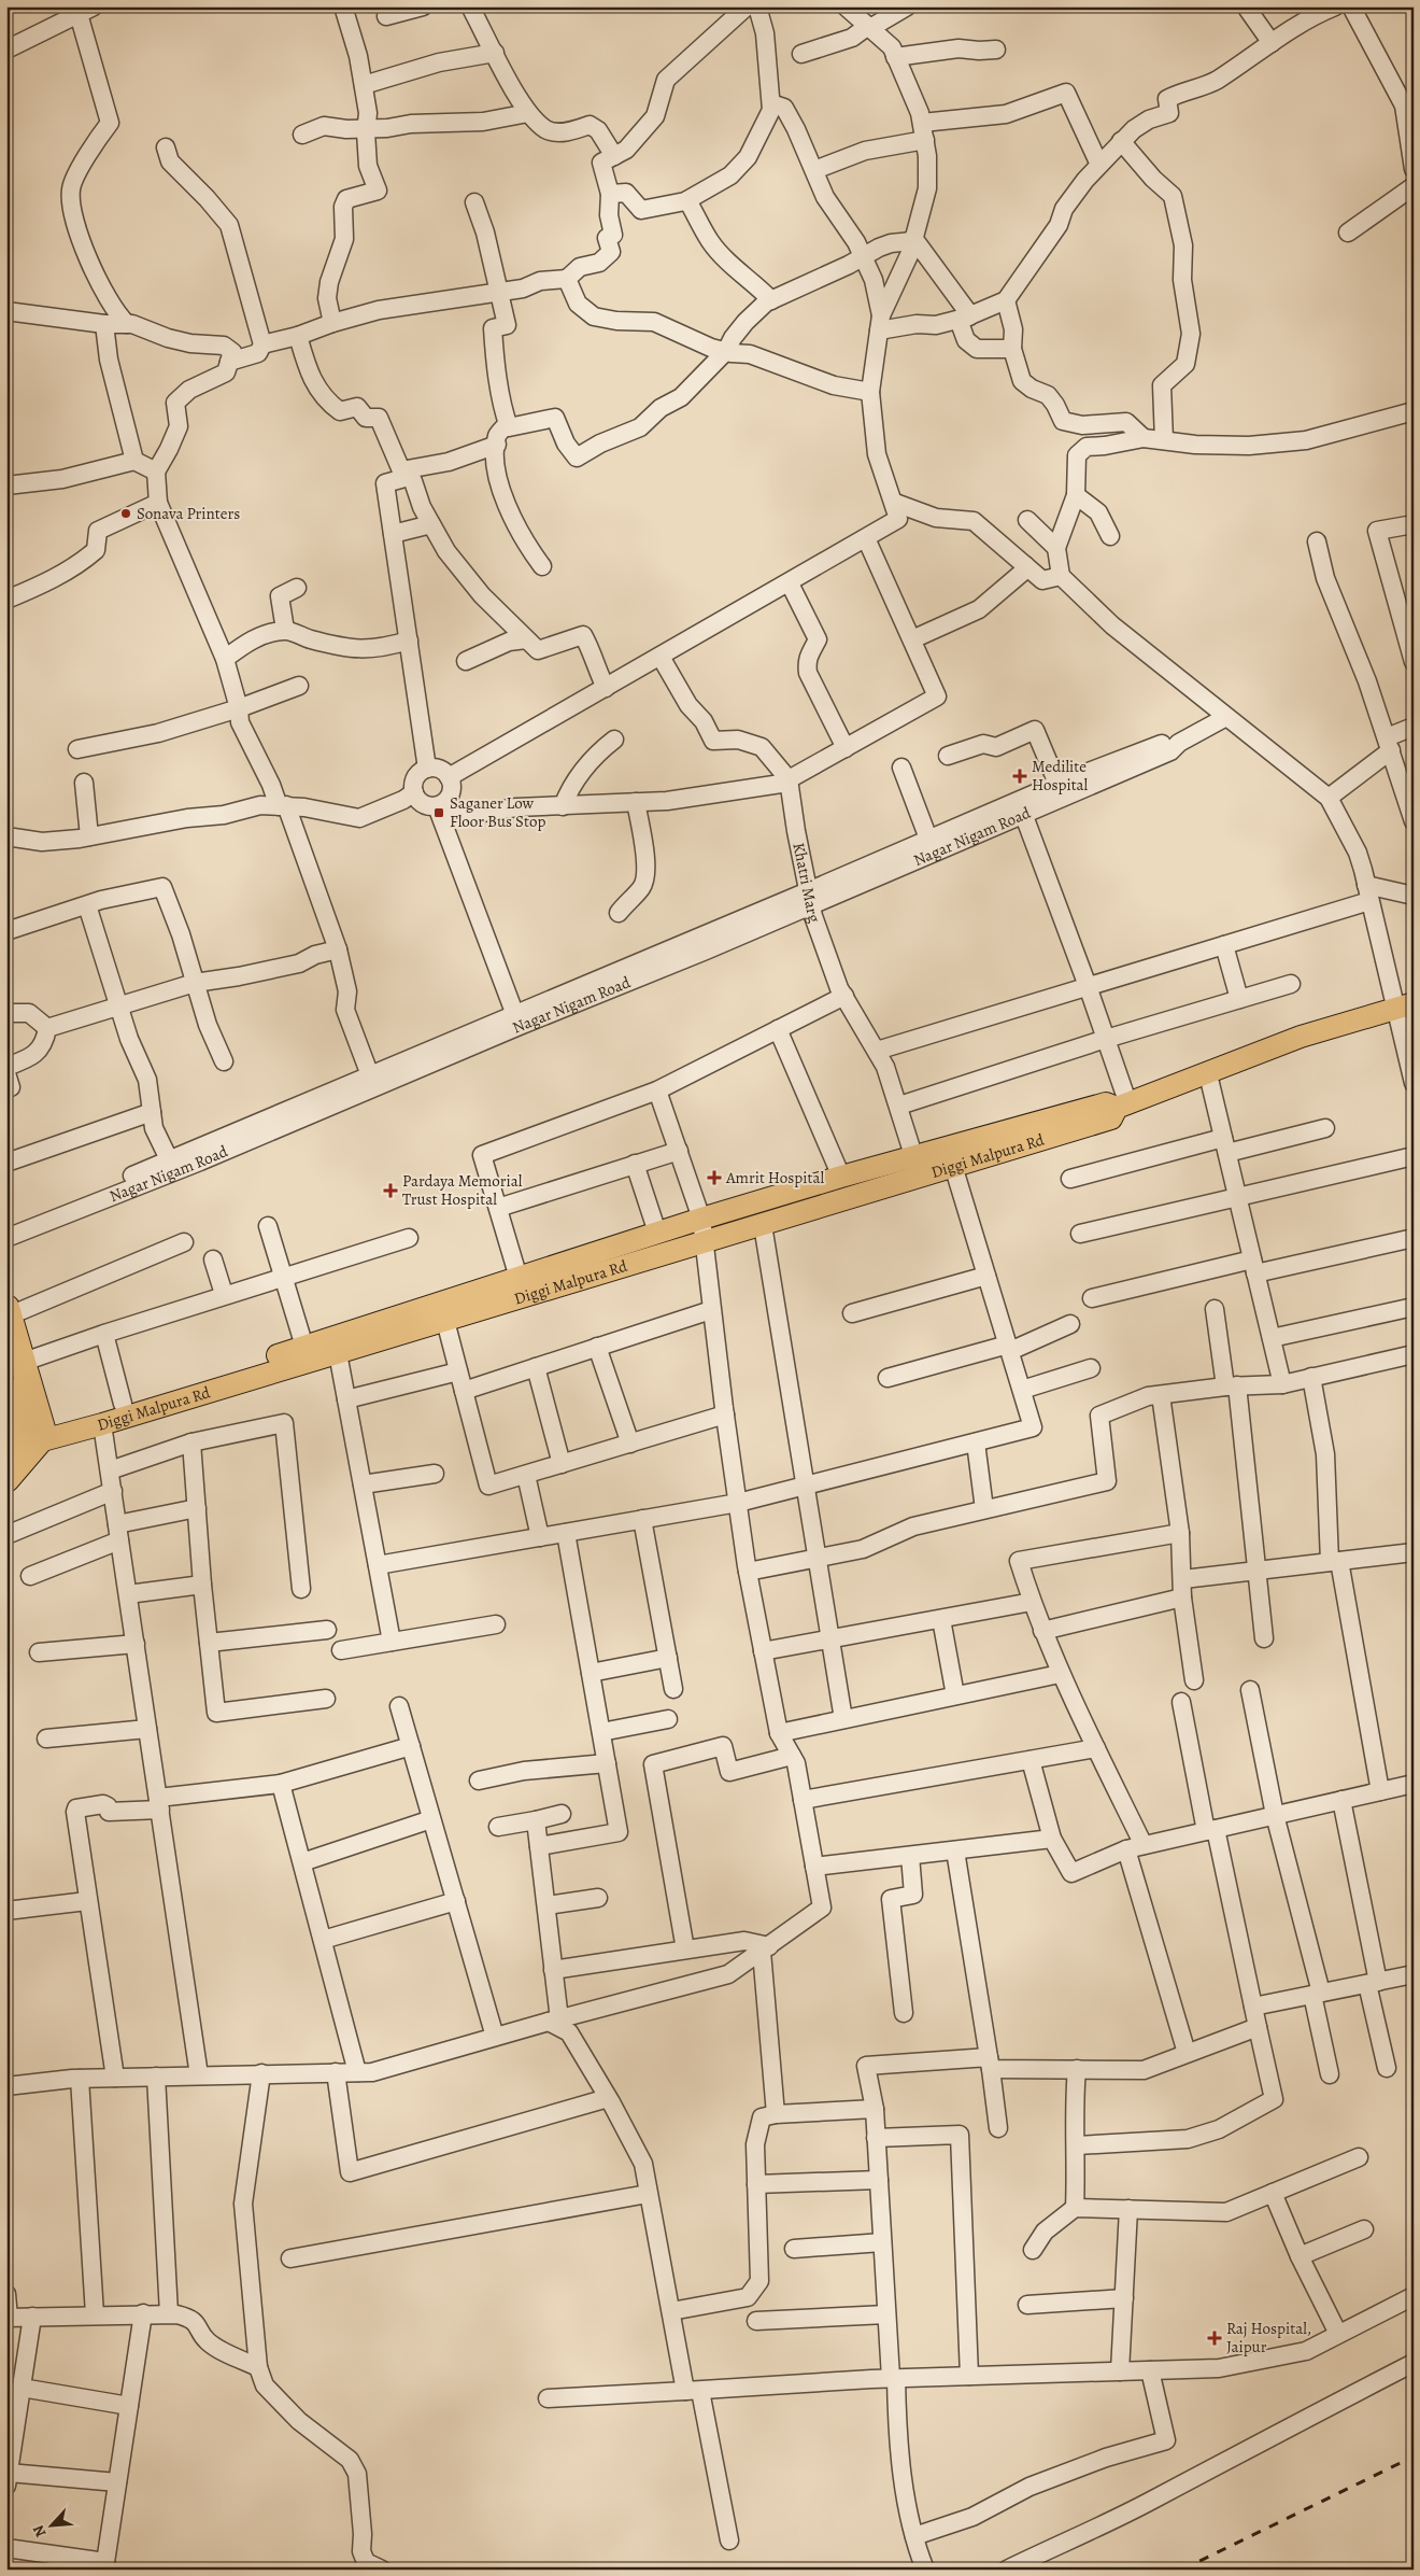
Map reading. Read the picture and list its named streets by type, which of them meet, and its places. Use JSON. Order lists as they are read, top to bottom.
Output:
{
  "streets": {
    "main road": ["Diggi Malpura Rd"],
    "street": ["Nagar Nigam Road", "Khatri Marg"]
  },
  "crossings": [
    ["Nagar Nigam Road", "Khatri Marg"],
    ["Khatri Marg", "Diggi Malpura Rd"]
  ],
  "places": {
    "other": ["Sonava Printers"],
    "health": [
      "Medilite Hospital",
      "Amrit Hospital",
      "Pardaya Memorial Trust Hospital",
      "Raj Hospital, Jaipur"
    ],
    "transit": ["Saganer Low Floor Bus Stop"]
  },
  "north": "bottom left"
}
